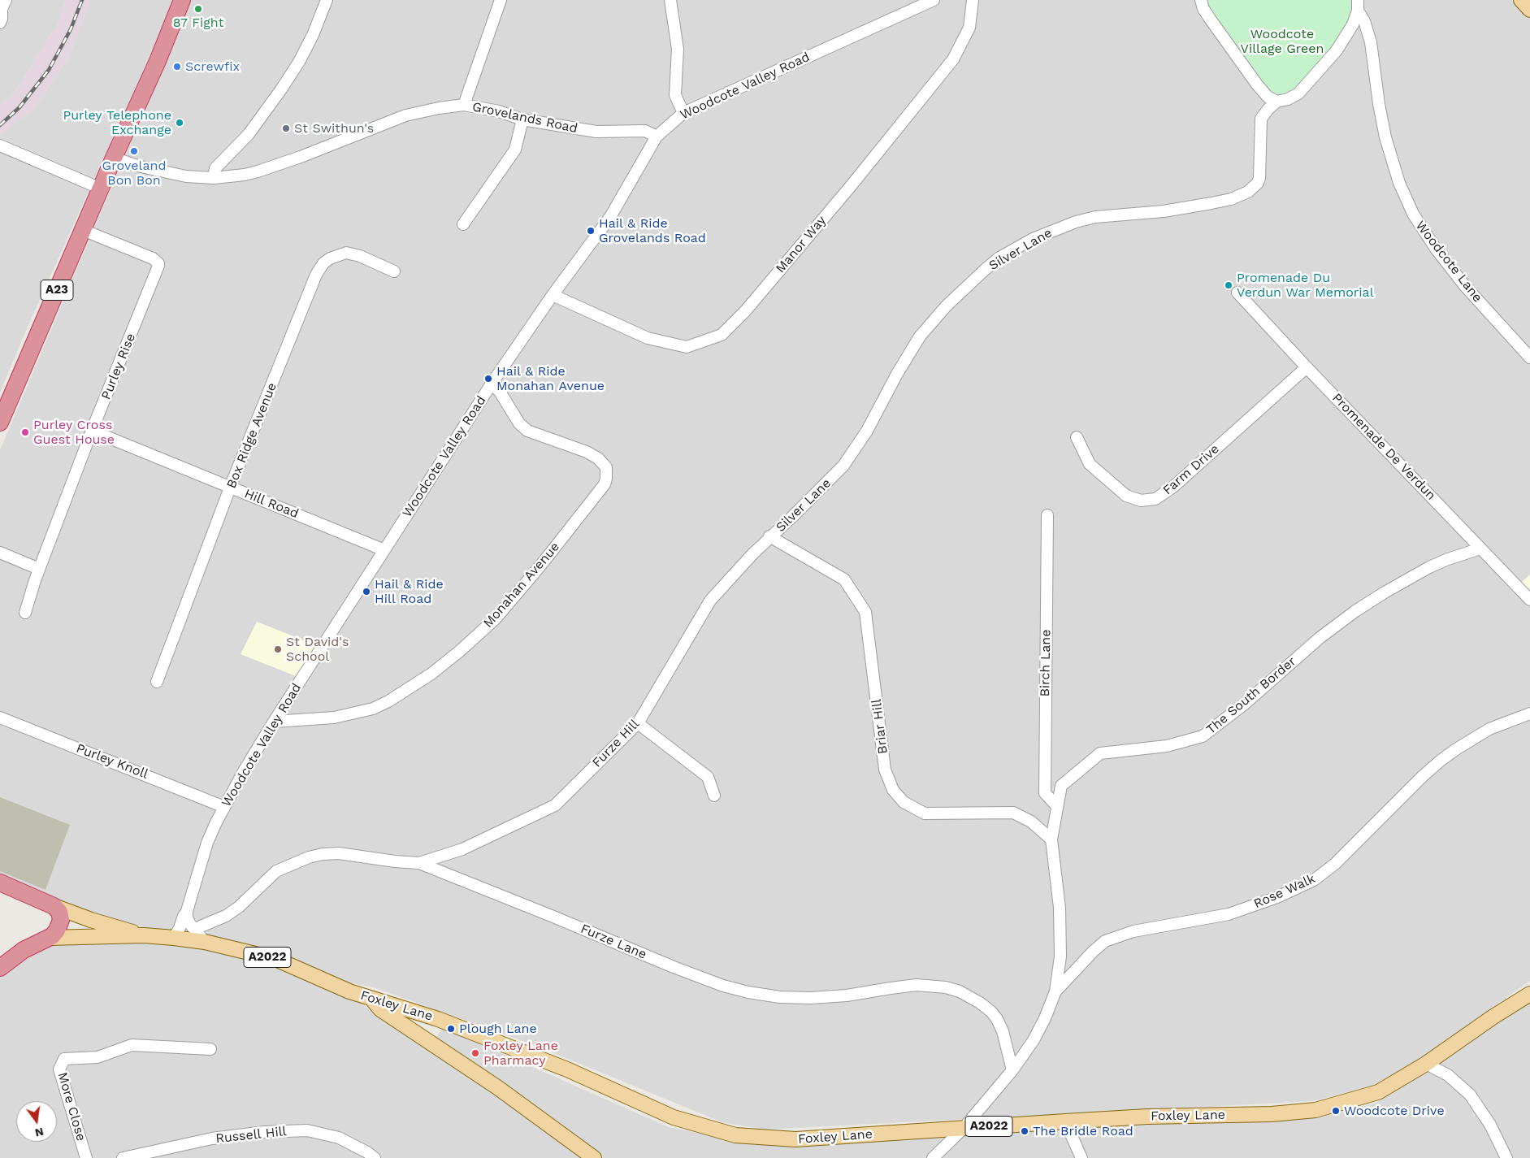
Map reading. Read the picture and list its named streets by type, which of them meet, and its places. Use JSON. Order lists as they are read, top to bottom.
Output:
{
  "streets": {
    "highway": ["A23"],
    "main road": ["A2022", "Foxley Lane"],
    "street": [
      "Woodcote Valley Road",
      "Grovelands Road",
      "Manor Way",
      "Silver Lane",
      "Woodcote Lane",
      "Purley Rise",
      "Box Ridge Avenue",
      "Promenade De Verdun",
      "Farm Drive",
      "Hill Road",
      "Monahan Avenue",
      "Birch Lane",
      "The South Border",
      "Briar Hill",
      "Furze Hill",
      "Purley Knoll",
      "Rose Walk",
      "Furze Lane",
      "More Close",
      "Russell Hill"
    ]
  },
  "crossings": [
    ["Woodcote Valley Road", "Grovelands Road"],
    ["Woodcote Valley Road", "Manor Way"],
    ["Woodcote Valley Road", "Hill Road"],
    ["Woodcote Valley Road", "Monahan Avenue"],
    ["Woodcote Valley Road", "Purley Knoll"],
    ["Woodcote Valley Road", "Foxley Lane"],
    ["Grovelands Road", "A23"],
    ["Silver Lane", "Briar Hill"],
    ["Silver Lane", "Furze Hill"],
    ["A23", "Purley Rise"],
    ["Purley Rise", "Hill Road"],
    ["Box Ridge Avenue", "Hill Road"],
    ["Promenade De Verdun", "Farm Drive"],
    ["Promenade De Verdun", "The South Border"],
    ["Birch Lane", "The South Border"],
    ["The South Border", "Briar Hill"],
    ["The South Border", "Rose Walk"],
    ["The South Border", "Furze Lane"],
    ["The South Border", "Foxley Lane"],
    ["Briar Hill", "Furze Hill"],
    ["Furze Hill", "Furze Lane"],
    ["A2022", "Foxley Lane"]
  ],
  "parks": ["Woodcote Village Green"],
  "places": [
    "87 Fight",
    "Screwfix",
    "Purley Telephone Exchange",
    "St Swithun's",
    "Groveland Bon Bon",
    "Hail & Ride Grovelands Road",
    "Promenade Du Verdun War Memorial",
    "Hail & Ride Monahan Avenue",
    "Purley Cross Guest House",
    "Hail & Ride Hill Road",
    "St David's School",
    "Plough Lane",
    "Foxley Lane Pharmacy",
    "Woodcote Drive",
    "The Bridle Road"
  ],
  "north": "bottom"
}
